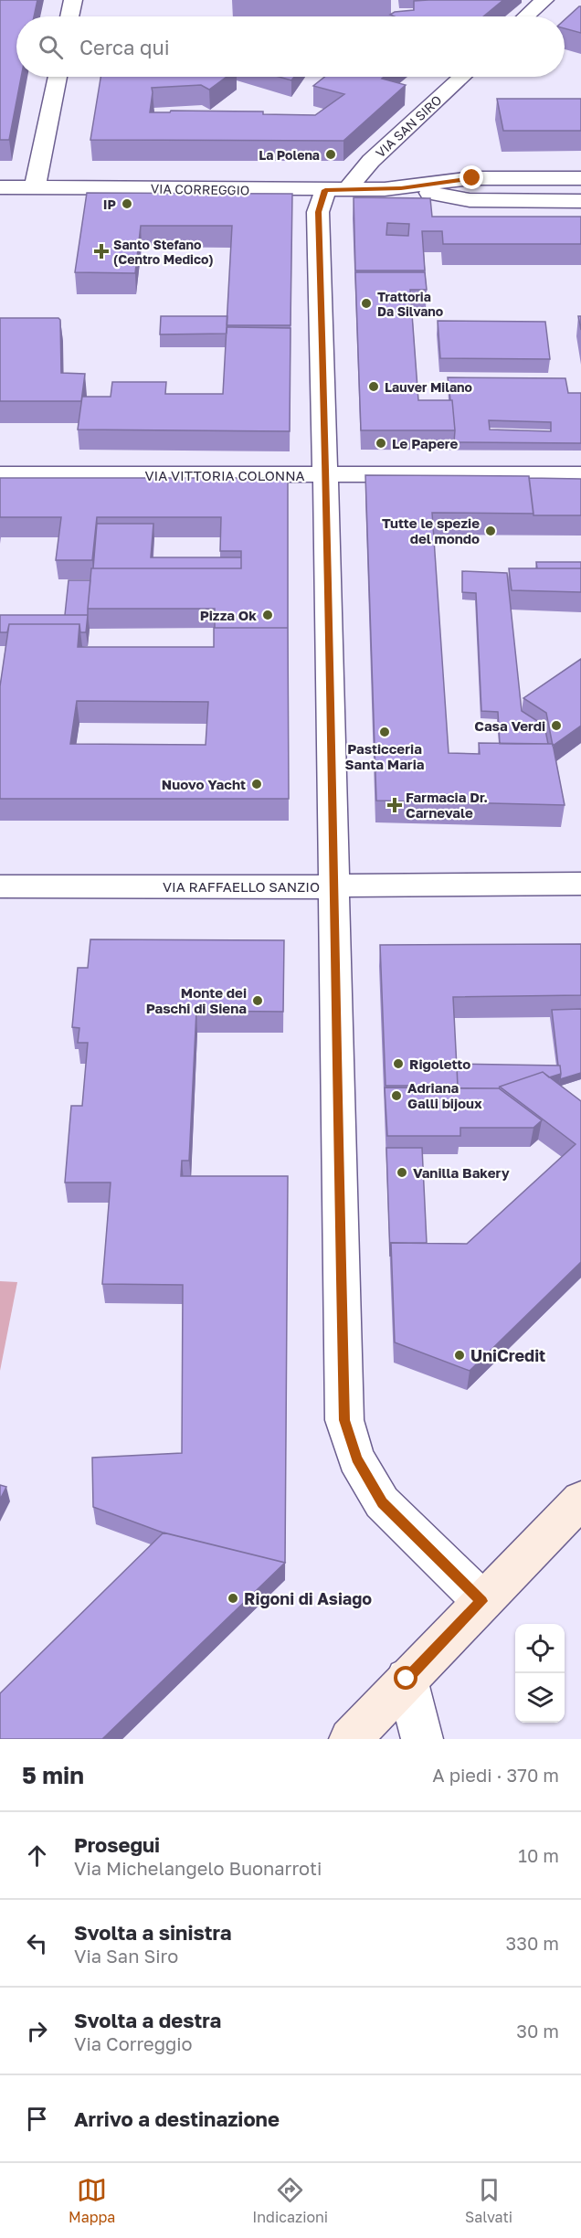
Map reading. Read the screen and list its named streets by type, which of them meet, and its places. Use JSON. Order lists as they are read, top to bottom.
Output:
{
  "streets": {
    "street": [
      "VIA SAN SIRO",
      "VIA CORREGGIO",
      "VIA VITTORIA COLONNA",
      "VIA RAFFAELLO SANZIO"
    ]
  },
  "crossings": [
    ["VIA SAN SIRO", "VIA CORREGGIO"]
  ],
  "places": {
    "other": [
      "La Polena",
      "IP",
      "Trattoria Da Silvano",
      "Lauver Milano",
      "Le Papere",
      "Tutte le spezie del mondo",
      "Pizza Ok",
      "Casa Verdi",
      "Pasticceria Santa Maria",
      "Nuovo Yacht",
      "Monte dei Paschi di Siena",
      "Rigoletto",
      "Adriana Galli bijoux",
      "Vanilla Bakery",
      "UniCredit",
      "Rigoni di Asiago"
    ],
    "health": ["Santo Stefano (Centro Medico)", "Farmacia Dr. Carnevale"]
  },
  "page": {
    "search": "Cerca qui",
    "heading": ["5 min", "A piedi · 370 m"],
    "list": [
      ["Prosegui", "Via Michelangelo Buonarroti", "10 m"],
      ["Svolta a sinistra", "Via San Siro", "330 m"],
      ["Svolta a destra", "Via Correggio", "30 m"],
      "Arrivo a destinazione"
    ],
    "nav": ["Mappa", "Indicazioni", "Salvati"]
  }
}
